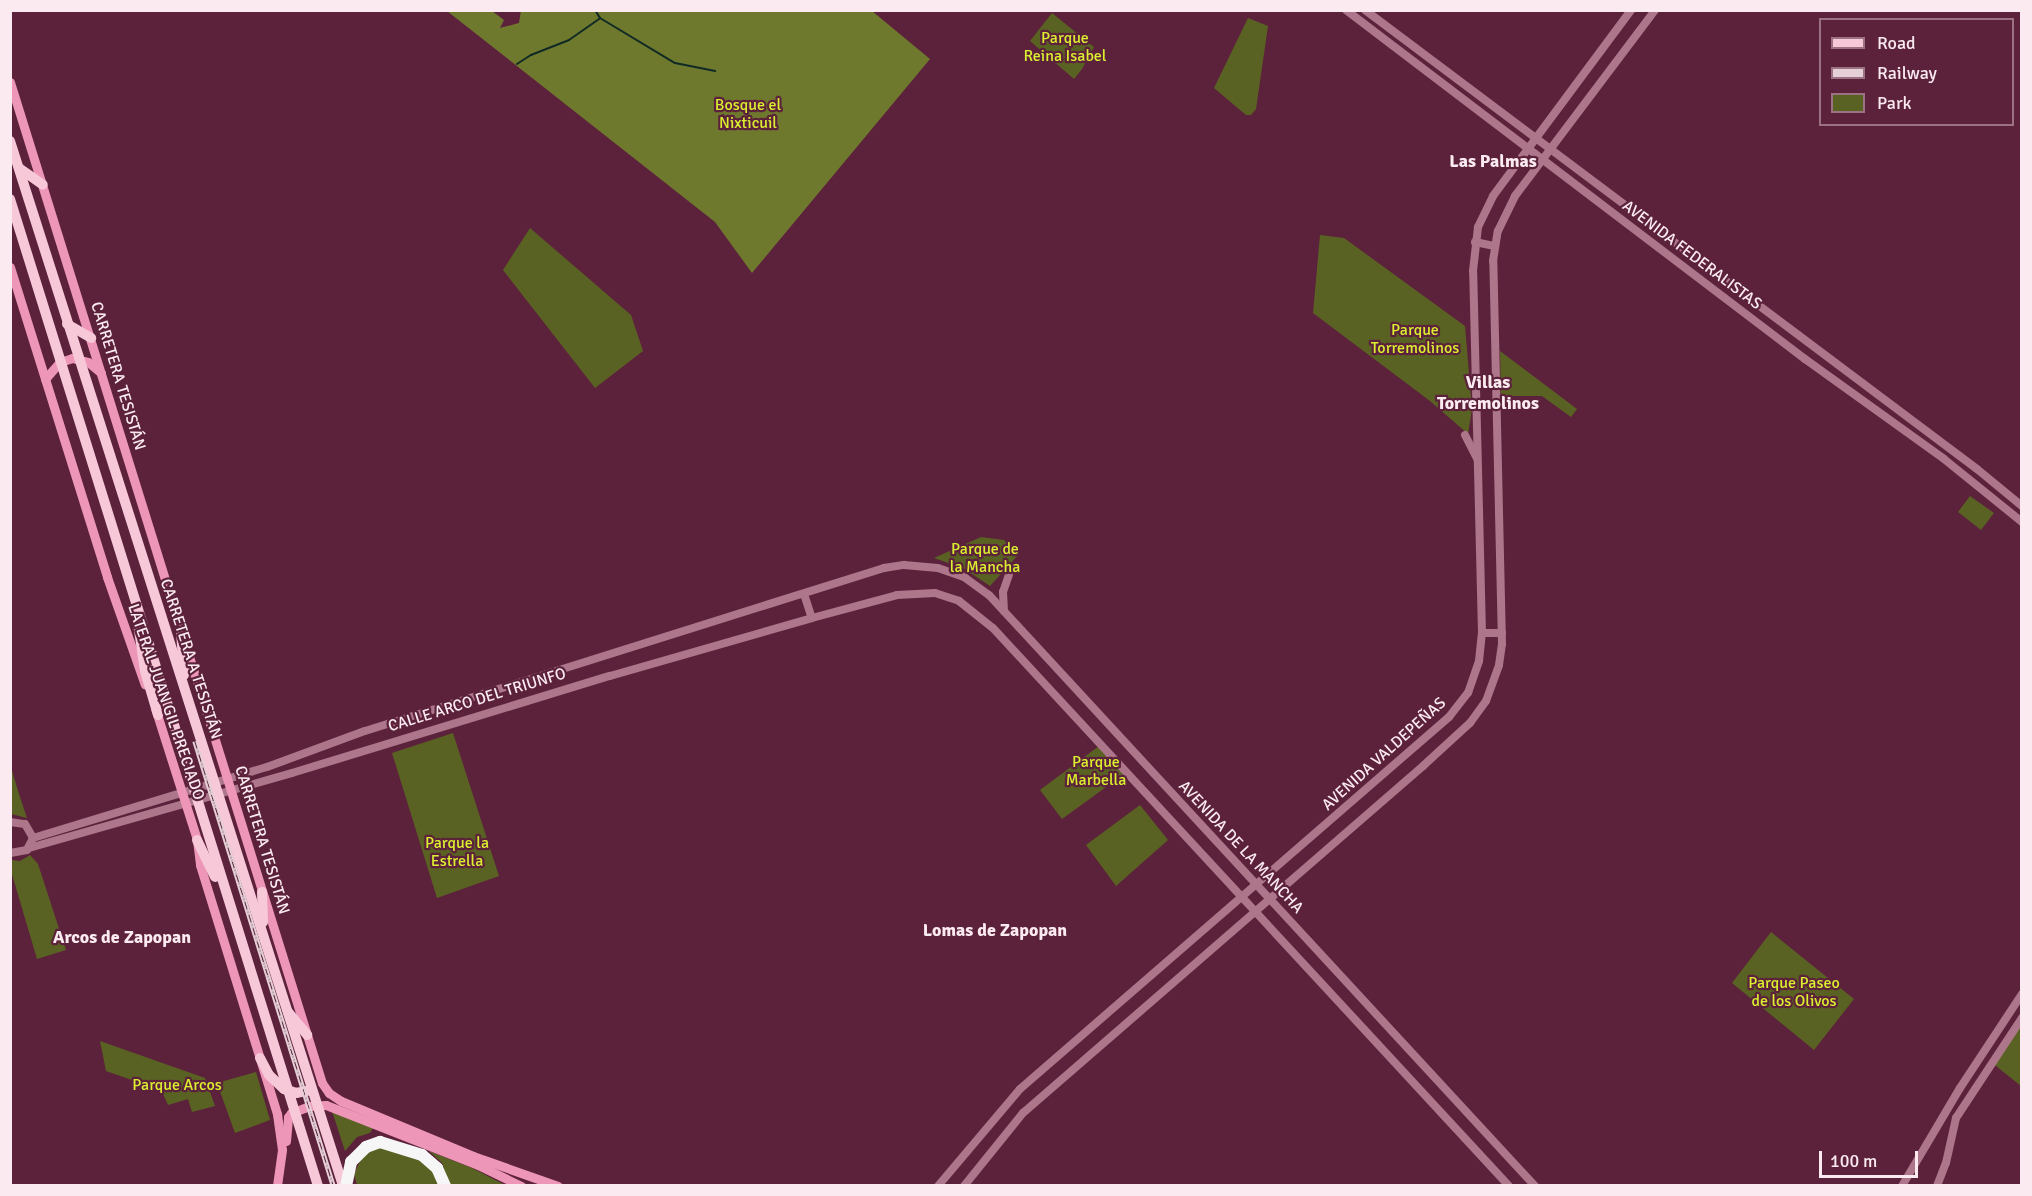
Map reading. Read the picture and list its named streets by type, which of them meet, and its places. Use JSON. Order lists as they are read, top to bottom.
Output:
{
  "streets": {
    "main road": ["CARRETERA TESISTÁN", "CARRETERA A TESISTÁN", "LATERAL JUAN GIL PRECIADO"],
    "street": [
      "AVENIDA FEDERALISTAS",
      "CALLE ARCO DEL TRIUNFO",
      "AVENIDA VALDEPEÑAS",
      "AVENIDA DE LA MANCHA"
    ]
  },
  "crossings": [
    ["AVENIDA FEDERALISTAS", "AVENIDA VALDEPEÑAS"],
    ["CARRETERA TESISTÁN", "CALLE ARCO DEL TRIUNFO"],
    ["CARRETERA A TESISTÁN", "CALLE ARCO DEL TRIUNFO"],
    ["CARRETERA A TESISTÁN", "LATERAL JUAN GIL PRECIADO"],
    ["CALLE ARCO DEL TRIUNFO", "LATERAL JUAN GIL PRECIADO"],
    ["CALLE ARCO DEL TRIUNFO", "AVENIDA DE LA MANCHA"],
    ["AVENIDA VALDEPEÑAS", "AVENIDA DE LA MANCHA"]
  ],
  "districts": [
    "Las Palmas",
    "Villas Torremolinos",
    "Lomas de Zapopan",
    "Arcos de Zapopan"
  ],
  "parks": [
    "Parque Reina Isabel",
    "Bosque el Nixticuil",
    "Parque Torremolinos",
    "Parque de la Mancha",
    "Parque Marbella",
    "Parque la Estrella",
    "Parque Paseo de los Olivos",
    "Parque Arcos"
  ],
  "legend": ["Road", "Railway", "Park"],
  "scale_bar": "100 m"
}
